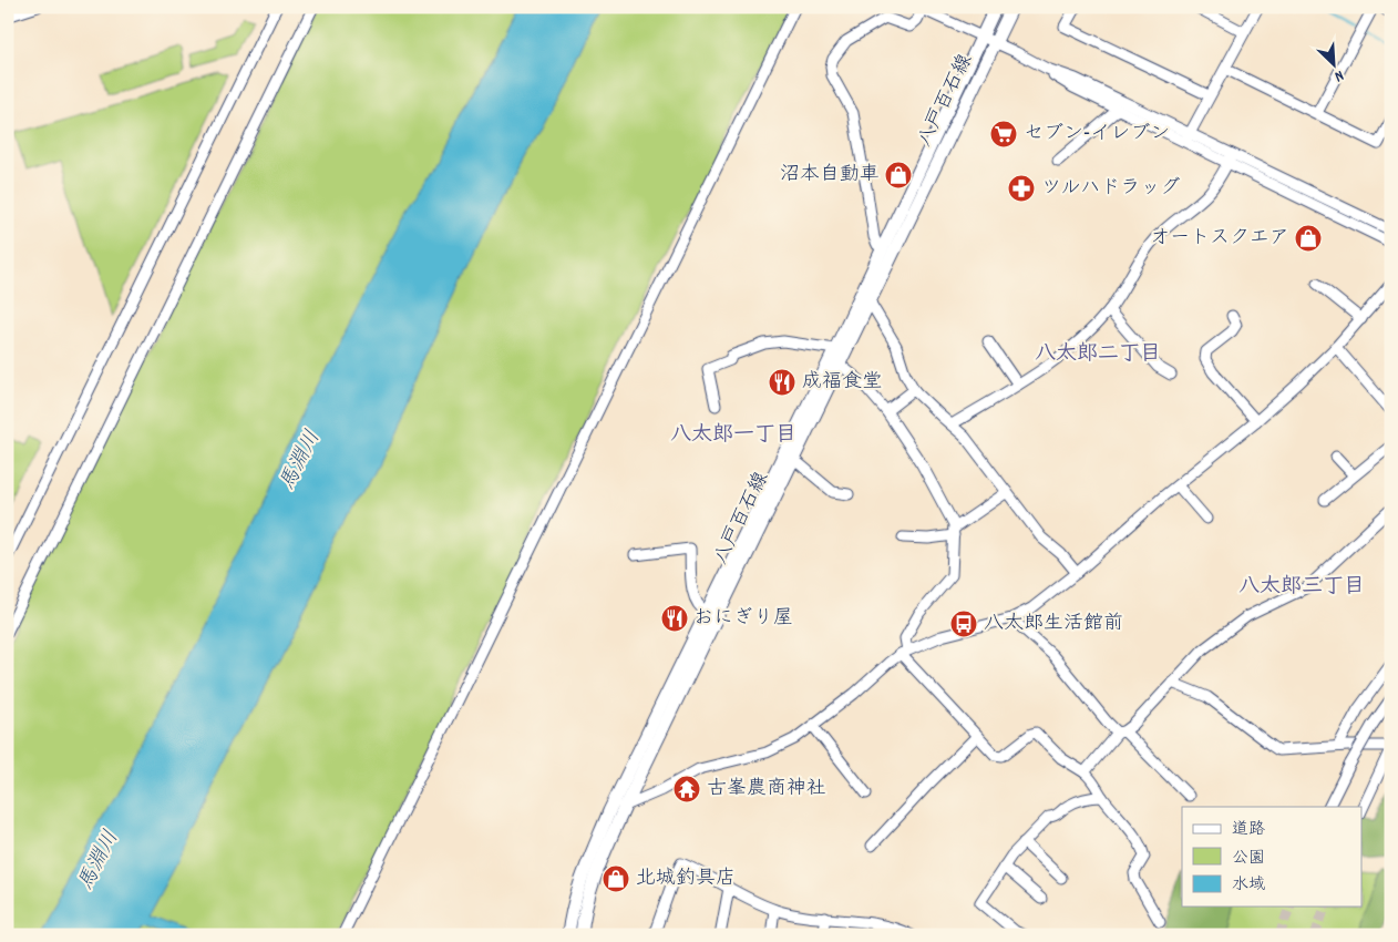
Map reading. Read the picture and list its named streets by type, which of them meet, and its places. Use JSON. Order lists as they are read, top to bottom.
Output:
{
  "streets": {
    "main road": ["八戸百石線"]
  },
  "districts": ["八太郎二丁目", "八太郎一丁目", "八太郎三丁目"],
  "water": ["馬淵川"],
  "places": {
    "supermarket": ["セブン-イレブン"],
    "shop": ["沼本自動車", "オートスクエア", "北城釣具店"],
    "pharmacy": ["ツルハドラッグ"],
    "restaurant": ["成福食堂", "おにぎり屋"],
    "bus stop": ["八太郎生活館前"],
    "temple": ["古峯農商神社"]
  },
  "legend": ["道路", "公園", "水域"],
  "north": "bottom right"
}
